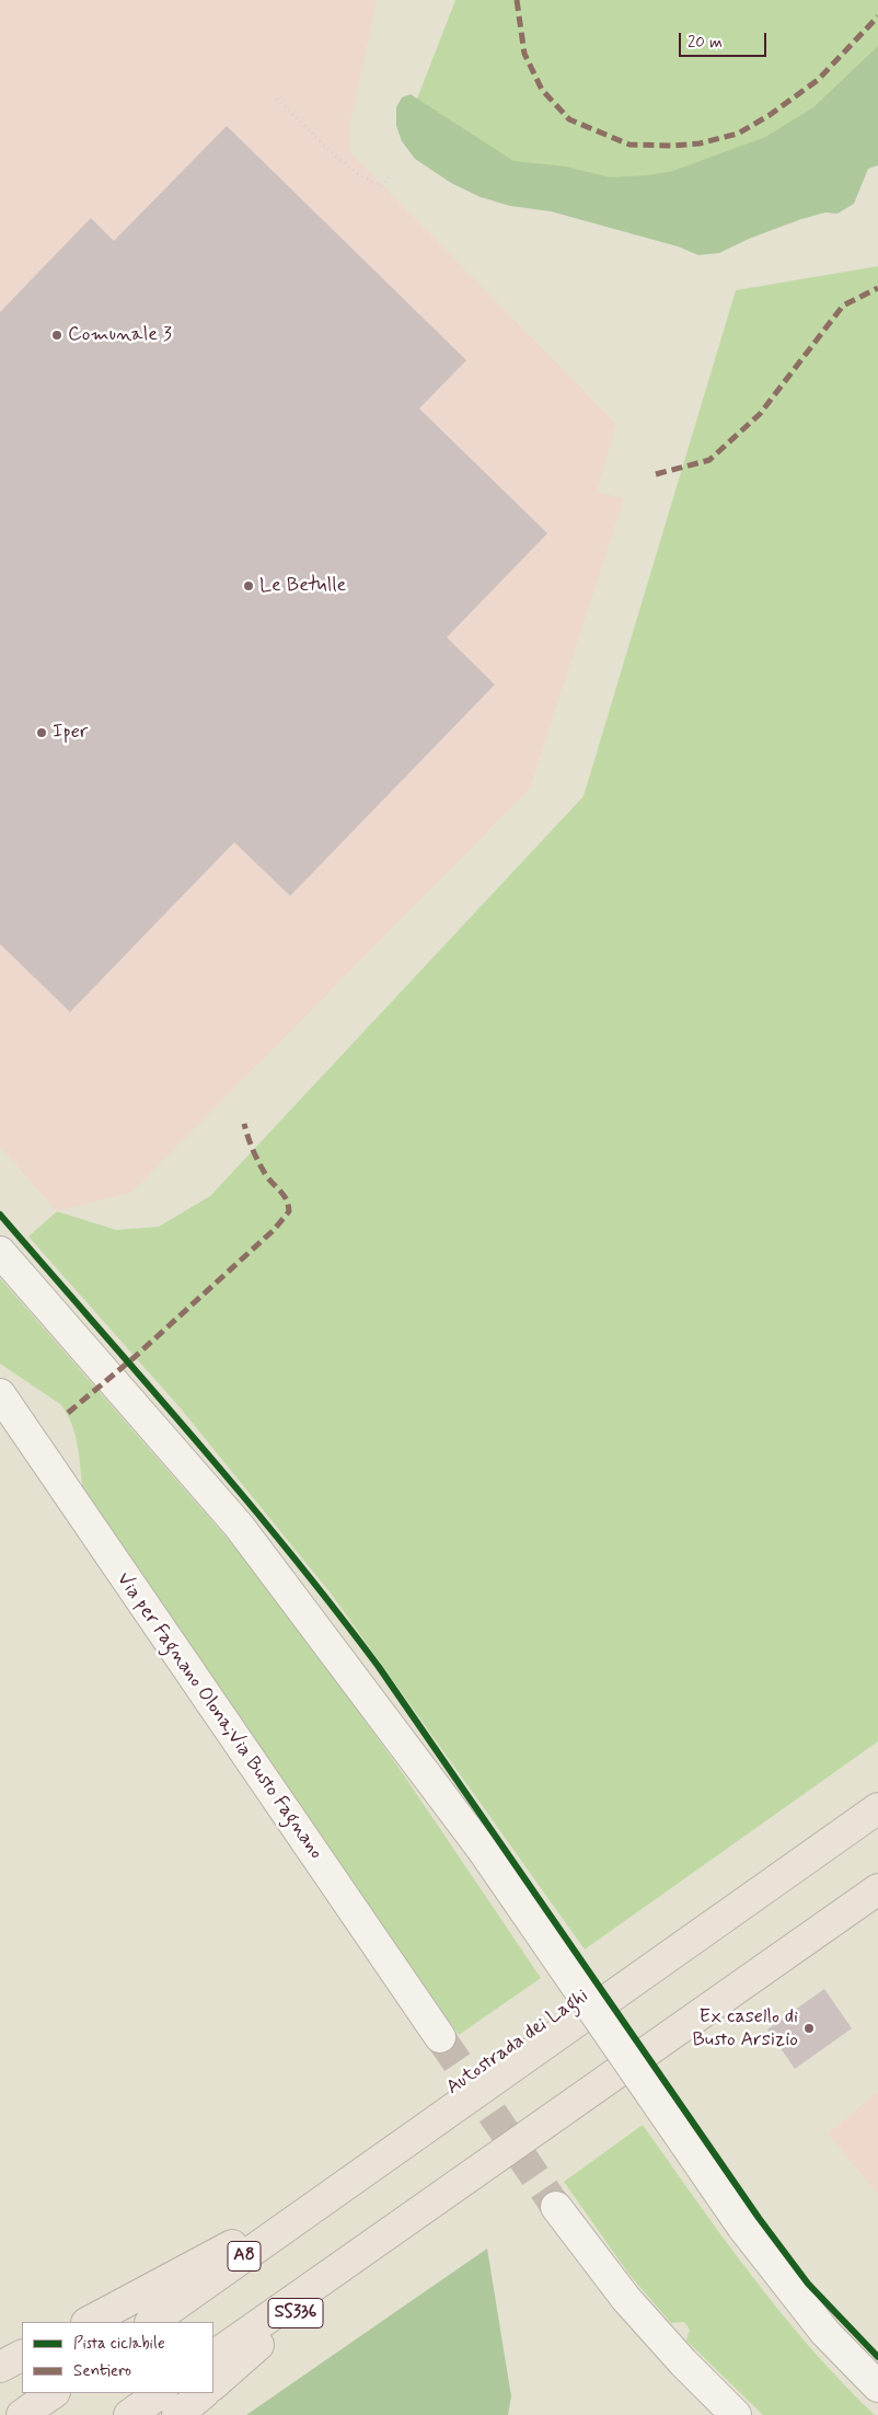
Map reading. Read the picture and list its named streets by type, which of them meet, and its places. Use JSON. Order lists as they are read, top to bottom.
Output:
{
  "streets": {
    "highway": ["Autostrada dei Laghi", "A8", "SS336"],
    "main road": ["Via per Fagnano Olona;Via Busto Fagnano"]
  },
  "places": [
    "Comunale 3",
    "Le Betulle",
    "Iper",
    "Ex casello di Busto Arsizio"
  ],
  "legend": ["Pista ciclabile", "Sentiero"],
  "scale_bar": "20 m"
}
